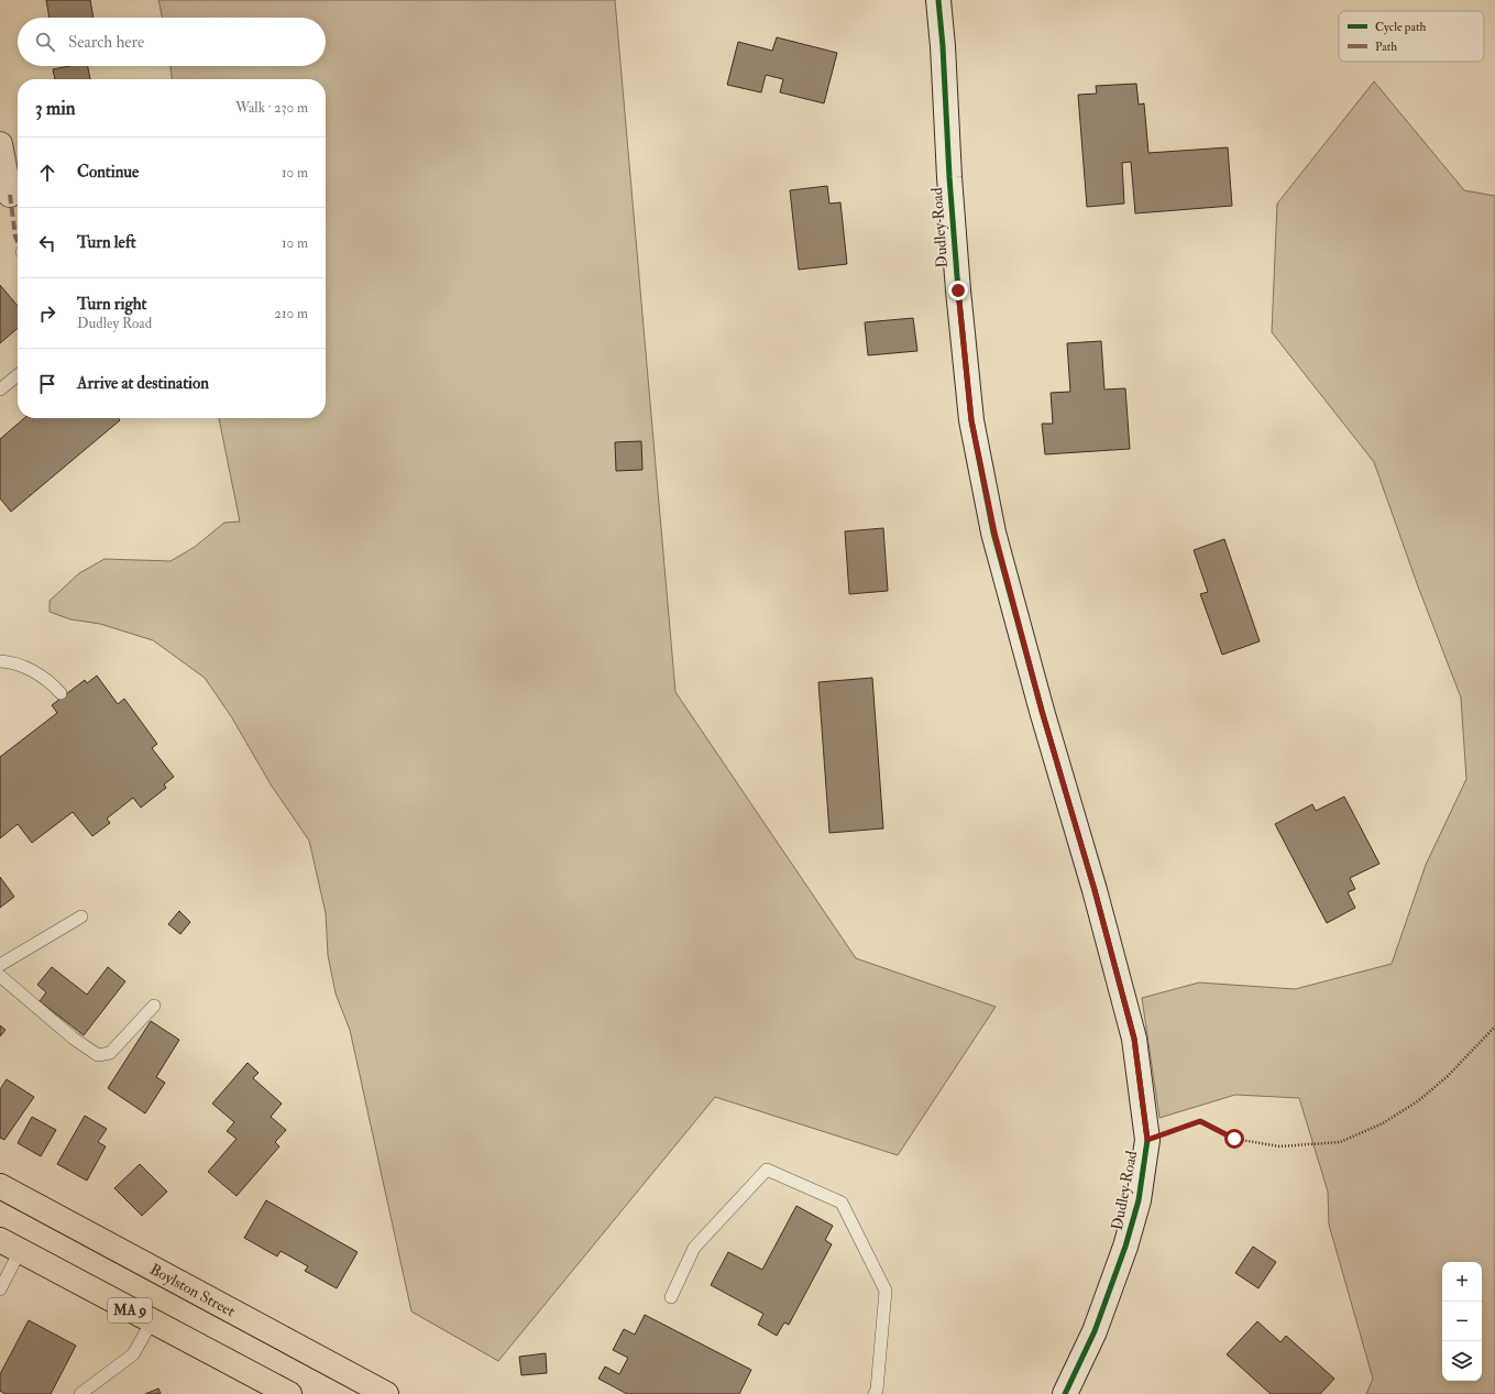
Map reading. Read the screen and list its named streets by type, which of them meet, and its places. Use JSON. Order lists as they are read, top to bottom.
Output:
{
  "streets": {
    "highway": ["Boylston Street", "MA 9"],
    "street": ["Dudley Road"]
  },
  "legend": ["Cycle path", "Path"],
  "page": {
    "search": "Search here",
    "heading": ["3 min", "Walk · 230 m"],
    "list": [
      ["Continue", "10 m"],
      ["Turn left", "10 m"],
      ["Turn right", "Dudley Road", "210 m"],
      "Arrive at destination"
    ],
    "map_buttons": ["+", "−"]
  }
}
